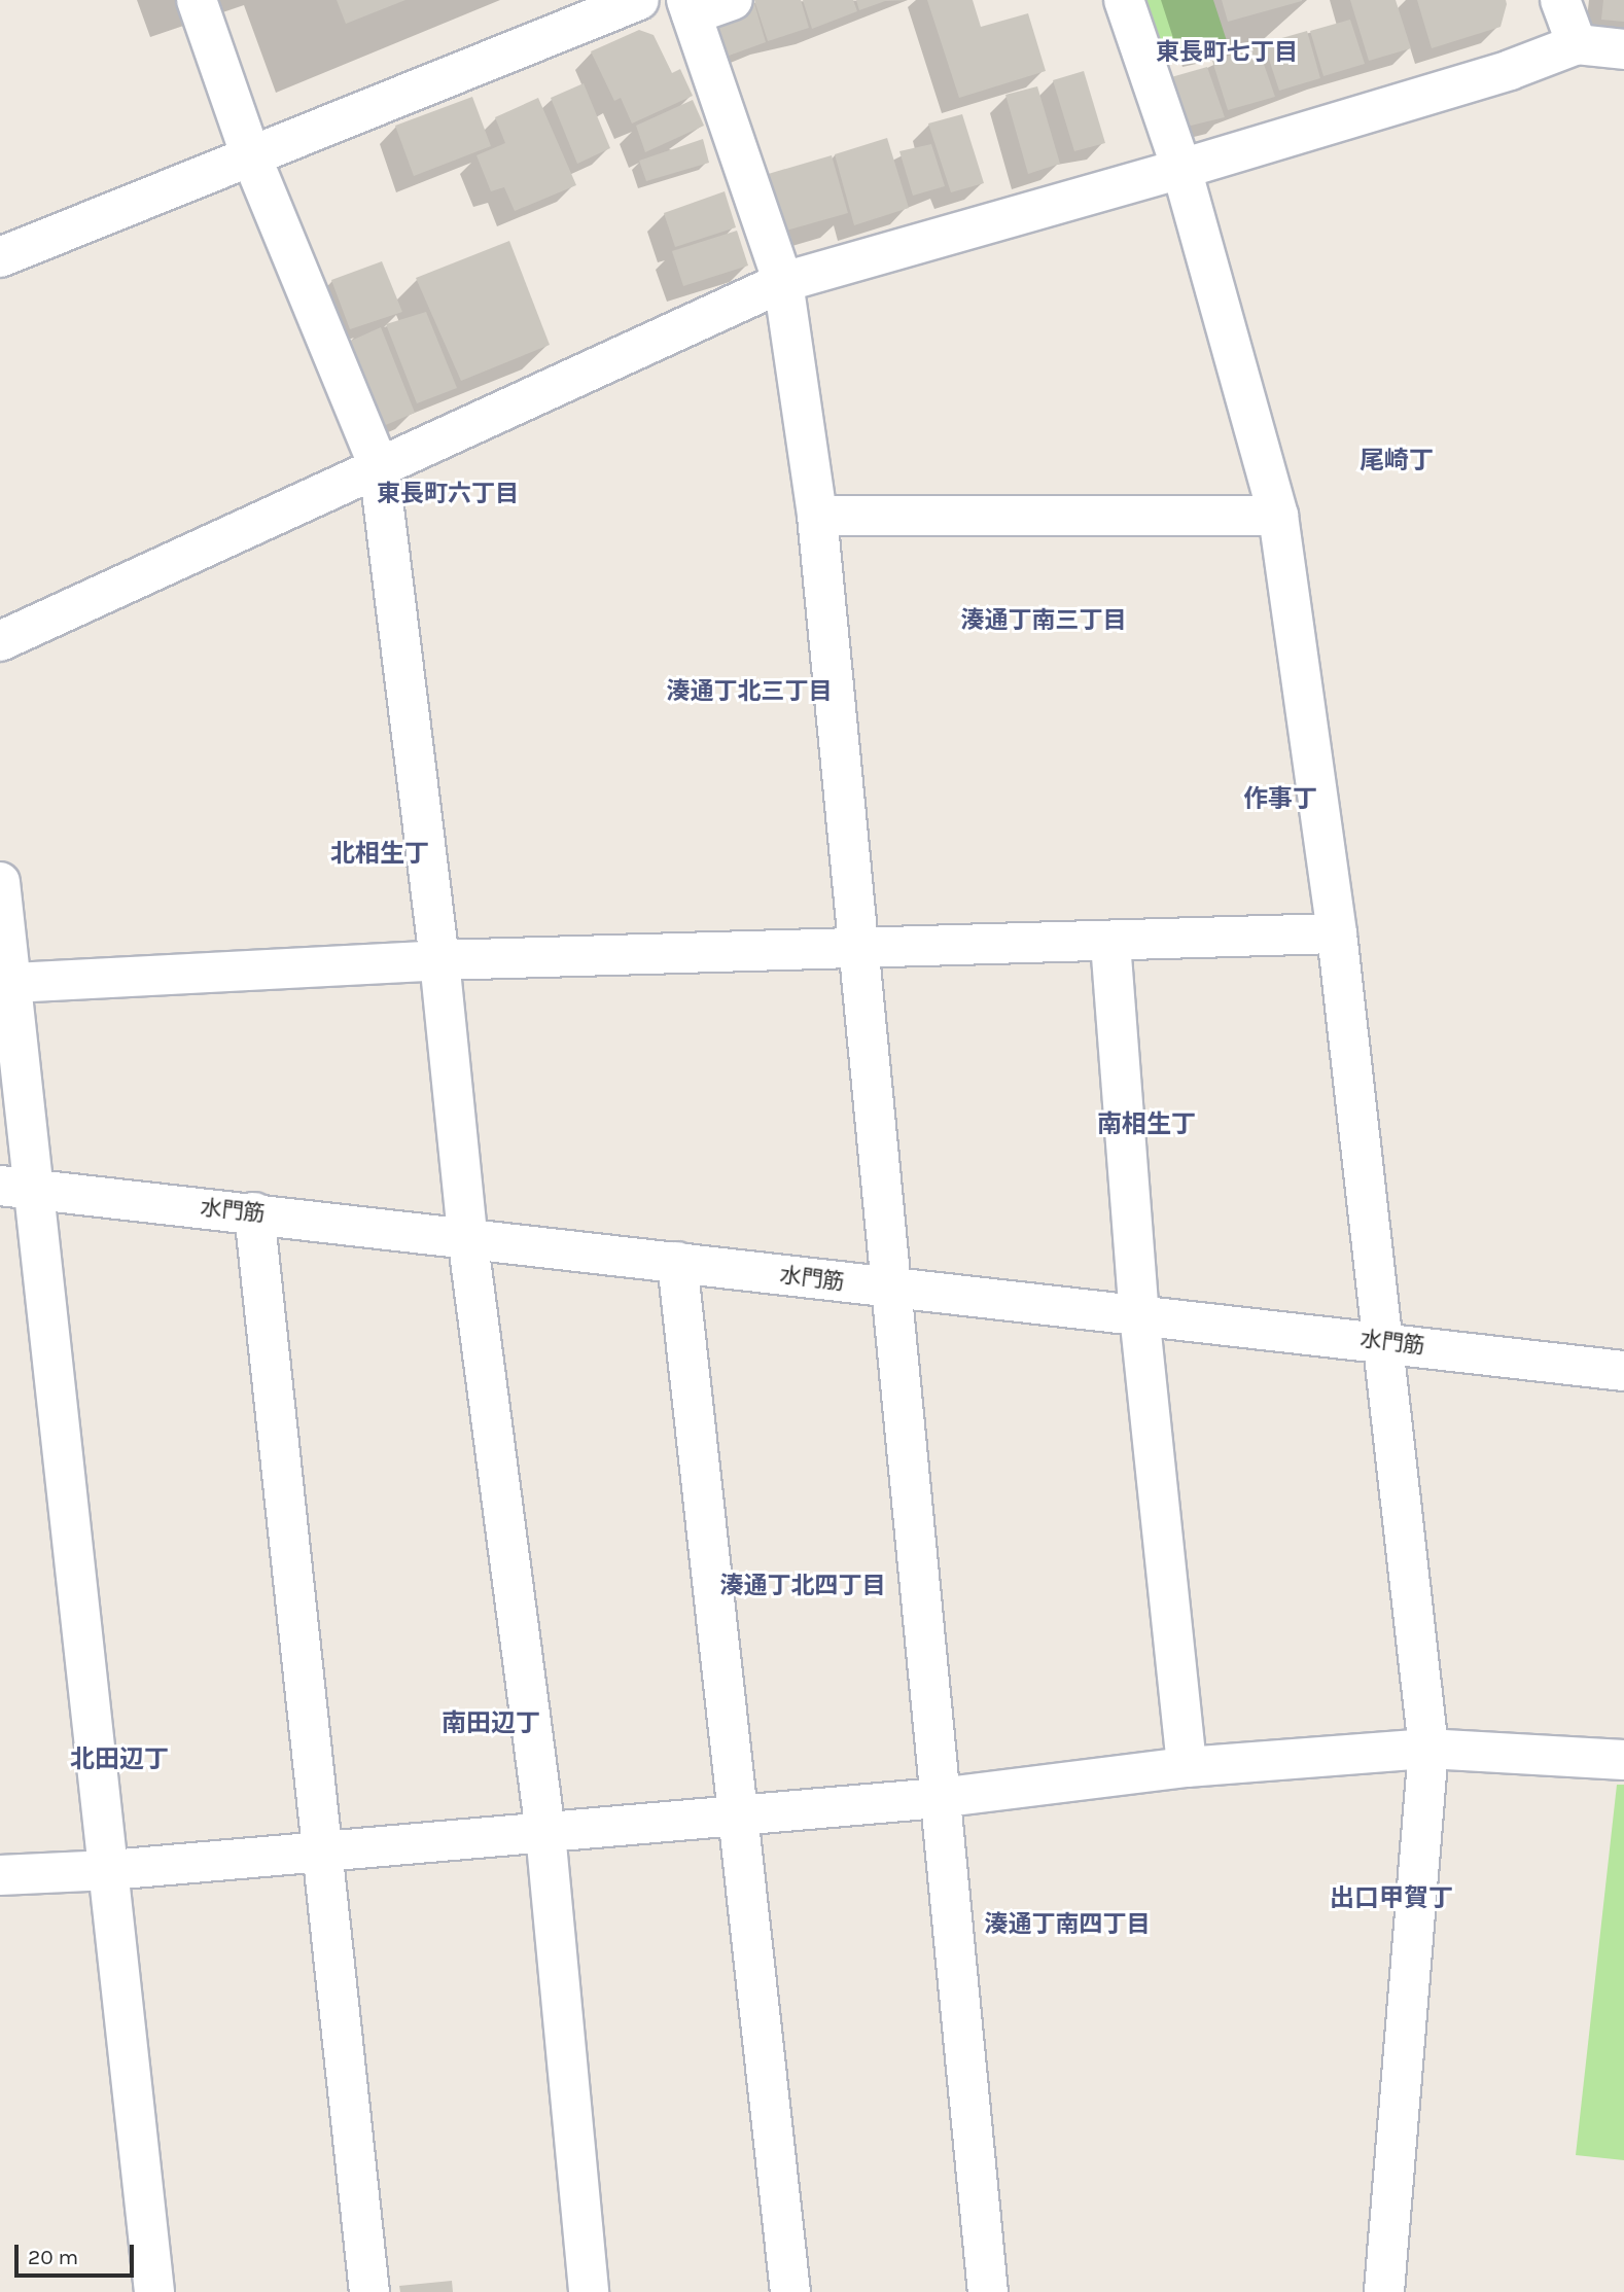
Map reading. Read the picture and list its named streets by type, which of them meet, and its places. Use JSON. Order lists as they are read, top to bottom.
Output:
{
  "streets": {
    "street": ["水門筋"]
  },
  "districts": [
    "東長町七丁目",
    "尾崎丁",
    "東長町六丁目",
    "湊通丁南三丁目",
    "湊通丁北三丁目",
    "作事丁",
    "北相生丁",
    "南相生丁",
    "湊通丁北四丁目",
    "南田辺丁",
    "北田辺丁",
    "出口甲賀丁",
    "湊通丁南四丁目"
  ],
  "scale_bar": "20 m"
}
